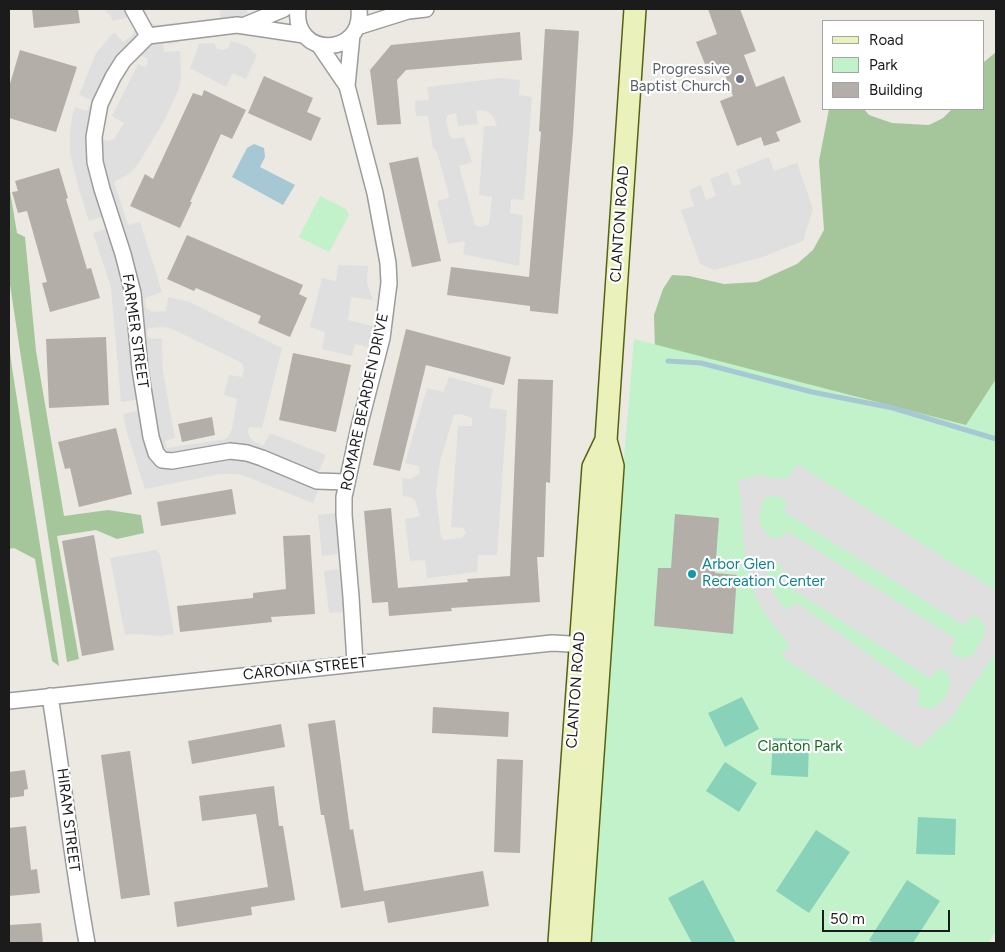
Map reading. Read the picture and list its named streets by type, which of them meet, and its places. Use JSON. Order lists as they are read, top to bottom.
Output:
{
  "streets": {
    "main road": ["CLANTON ROAD"],
    "street": [
      "FARMER STREET",
      "ROMARE BEARDEN DRIVE",
      "CARONIA STREET",
      "HIRAM STREET"
    ]
  },
  "crossings": [
    ["CLANTON ROAD", "CARONIA STREET"],
    ["FARMER STREET", "ROMARE BEARDEN DRIVE"],
    ["ROMARE BEARDEN DRIVE", "CARONIA STREET"],
    ["CARONIA STREET", "HIRAM STREET"]
  ],
  "parks": ["Clanton Park"],
  "places": ["Progressive Baptist Church", "Arbor Glen Recreation Center"],
  "legend": ["Road", "Park", "Building"],
  "scale_bar": "50 m"
}
